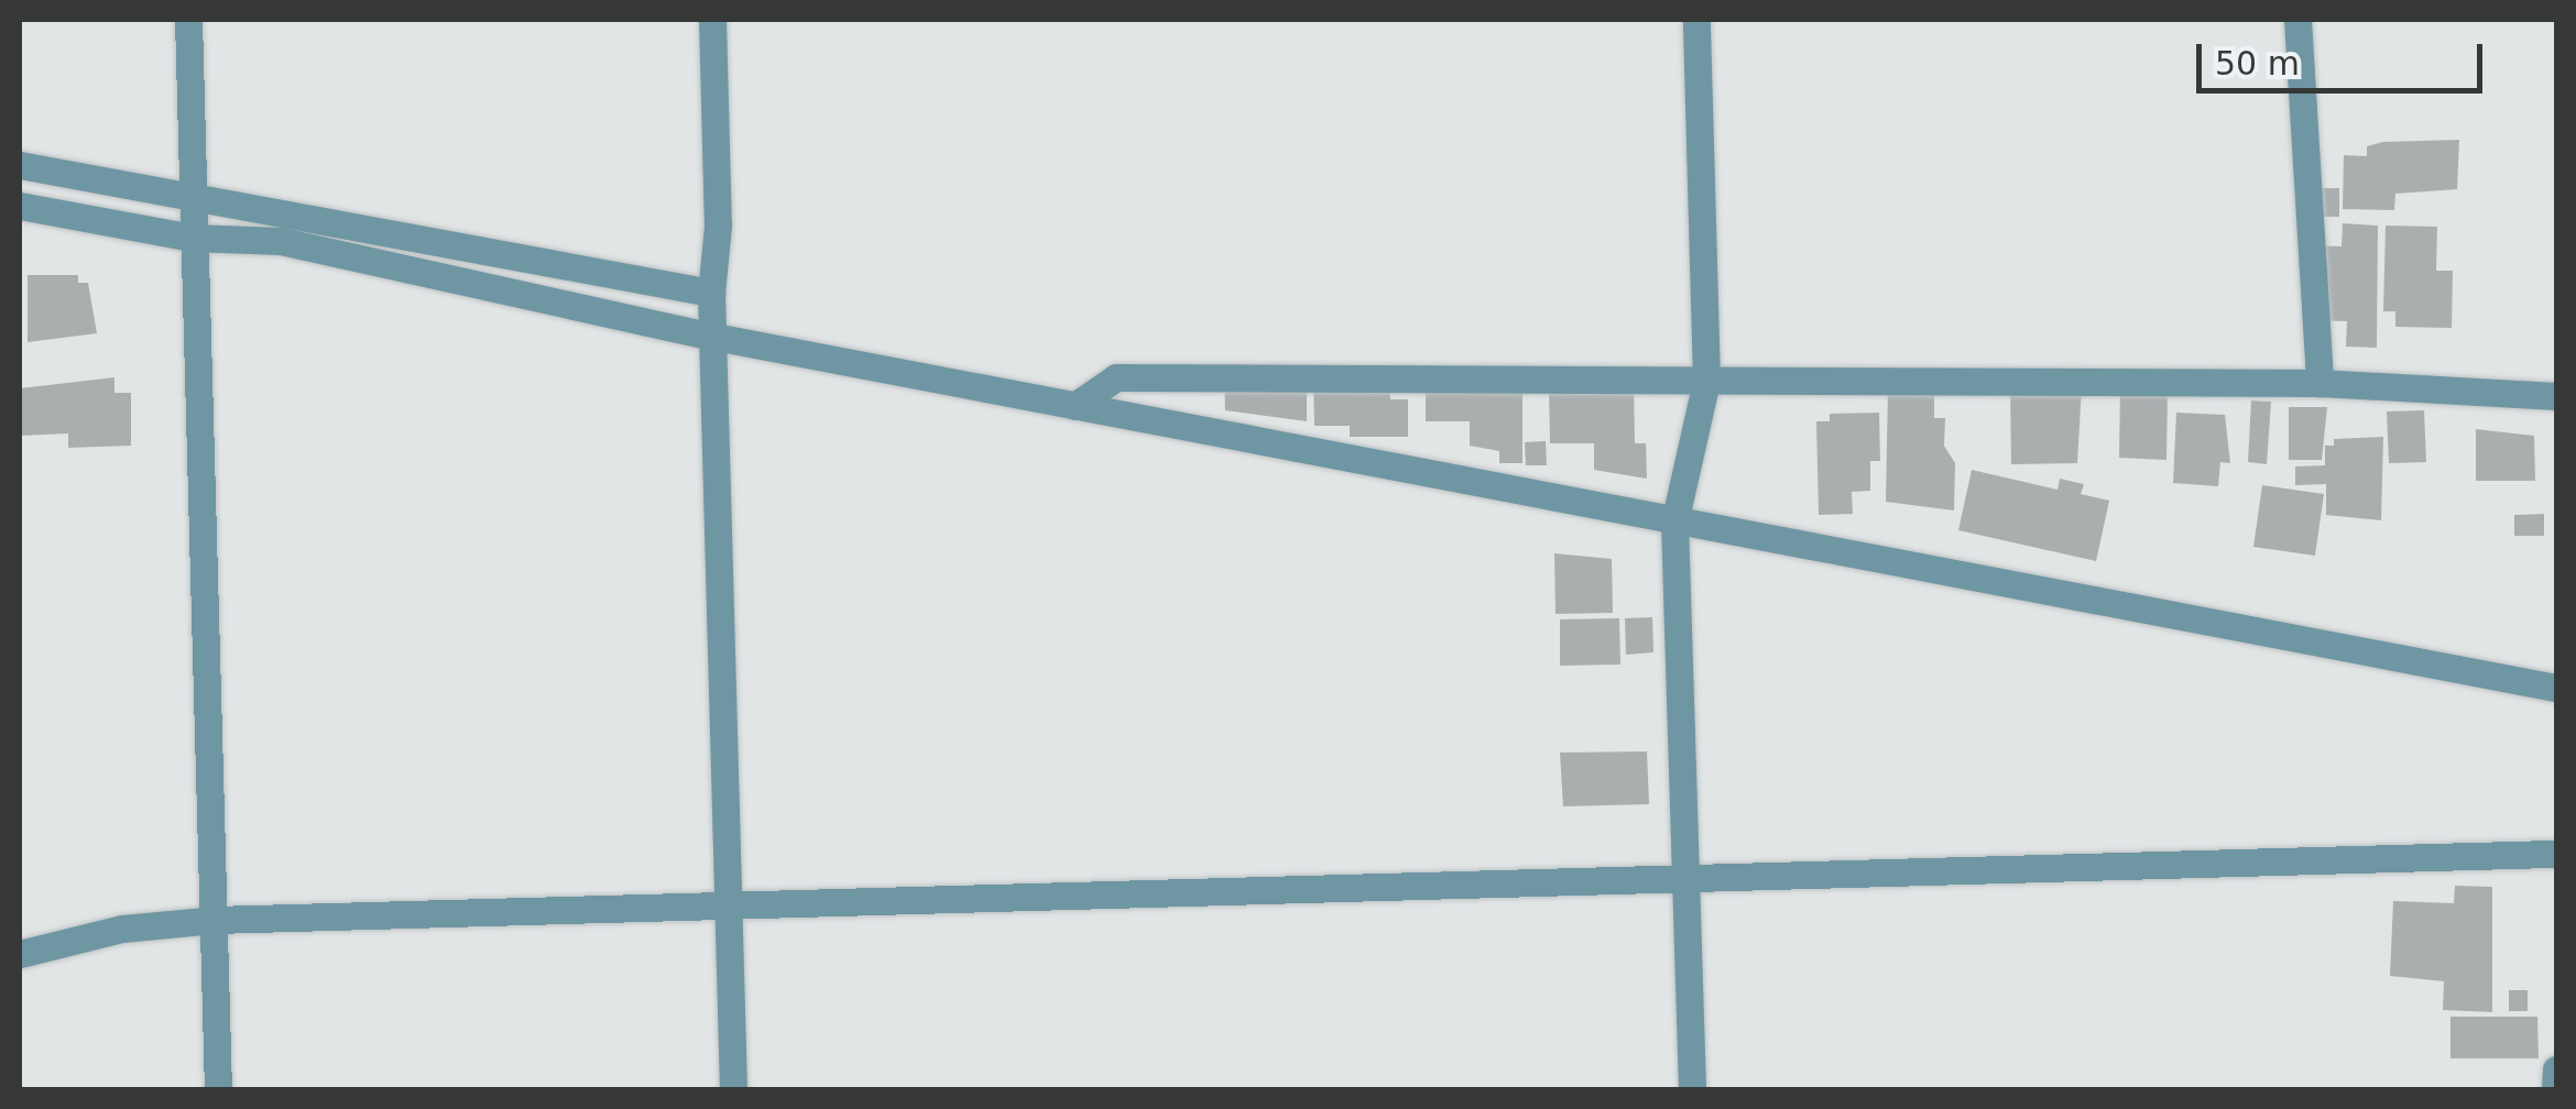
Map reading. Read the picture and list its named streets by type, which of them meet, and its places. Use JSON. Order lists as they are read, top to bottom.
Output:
{
  "scale_bar": "50 m"
}
